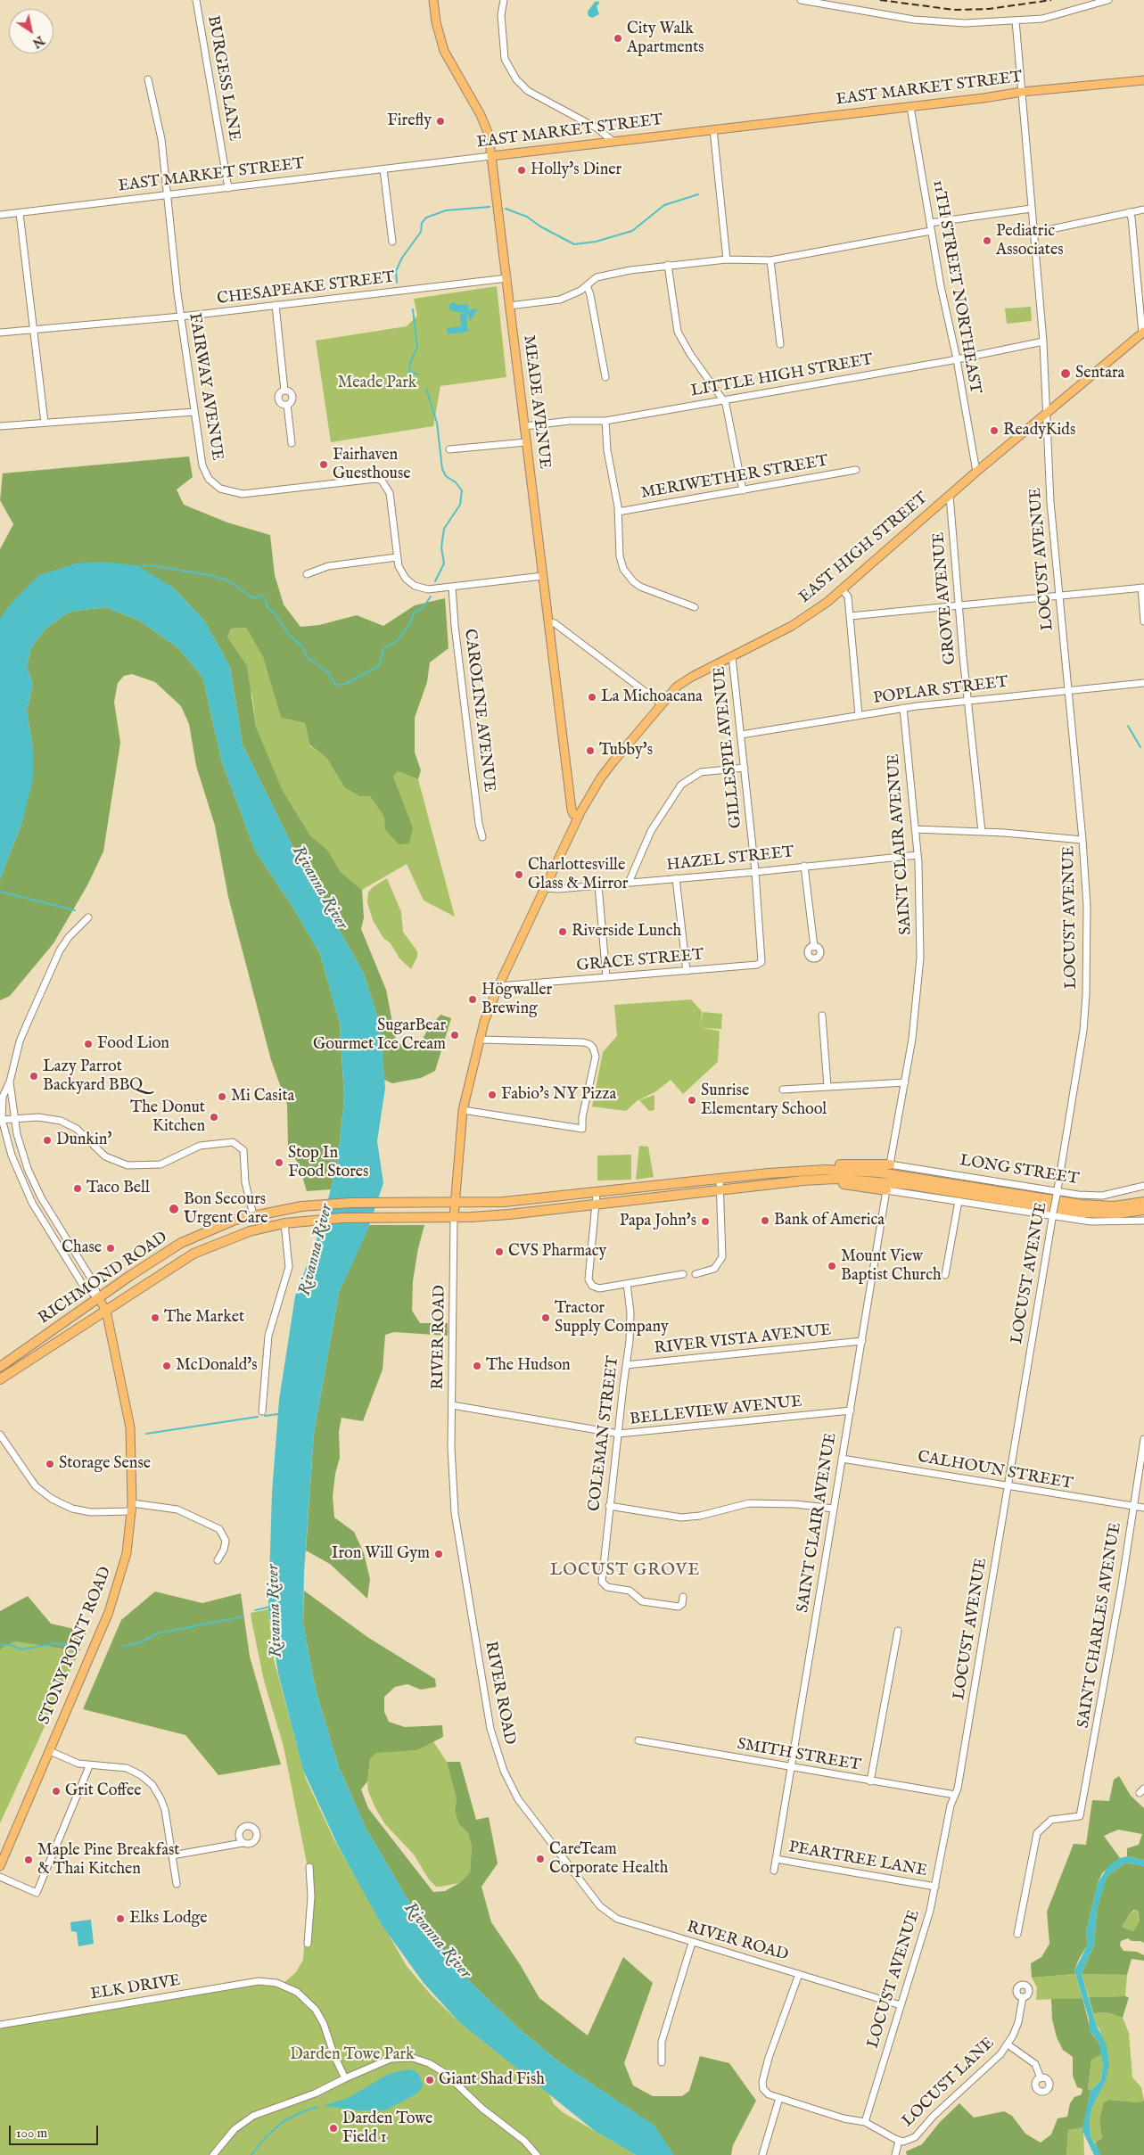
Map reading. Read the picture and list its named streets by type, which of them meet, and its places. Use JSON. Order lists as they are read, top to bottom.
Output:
{
  "streets": {
    "highway": ["RICHMOND ROAD"],
    "main road": [
      "EAST MARKET STREET",
      "MEADE AVENUE",
      "EAST HIGH STREET",
      "STONY POINT ROAD"
    ],
    "street": [
      "BURGESS LANE",
      "11TH STREET NORTHEAST",
      "CHESAPEAKE STREET",
      "LITTLE HIGH STREET",
      "FAIRWAY AVENUE",
      "MERIWETHER STREET",
      "LOCUST AVENUE",
      "GROVE AVENUE",
      "POPLAR STREET",
      "CAROLINE AVENUE",
      "GILLESPIE AVENUE",
      "SAINT CLAIR AVENUE",
      "HAZEL STREET",
      "GRACE STREET",
      "LONG STREET",
      "RIVER ROAD",
      "RIVER VISTA AVENUE",
      "BELLEVIEW AVENUE",
      "COLEMAN STREET",
      "CALHOUN STREET",
      "SAINT CHARLES AVENUE",
      "SMITH STREET",
      "PEARTREE LANE",
      "ELK DRIVE",
      "LOCUST LANE"
    ]
  },
  "crossings": [
    ["BURGESS LANE", "EAST MARKET STREET"],
    ["EAST MARKET STREET", "11TH STREET NORTHEAST"],
    ["EAST MARKET STREET", "FAIRWAY AVENUE"],
    ["EAST MARKET STREET", "MEADE AVENUE"],
    ["EAST MARKET STREET", "LOCUST AVENUE"],
    ["11TH STREET NORTHEAST", "LITTLE HIGH STREET"],
    ["11TH STREET NORTHEAST", "EAST HIGH STREET"],
    ["CHESAPEAKE STREET", "FAIRWAY AVENUE"],
    ["CHESAPEAKE STREET", "MEADE AVENUE"],
    ["LITTLE HIGH STREET", "MEADE AVENUE"],
    ["LITTLE HIGH STREET", "LOCUST AVENUE"],
    ["FAIRWAY AVENUE", "MEADE AVENUE"],
    ["FAIRWAY AVENUE", "CAROLINE AVENUE"],
    ["MEADE AVENUE", "EAST HIGH STREET"],
    ["EAST HIGH STREET", "LOCUST AVENUE"],
    ["EAST HIGH STREET", "GROVE AVENUE"],
    ["EAST HIGH STREET", "GILLESPIE AVENUE"],
    ["EAST HIGH STREET", "HAZEL STREET"],
    ["EAST HIGH STREET", "GRACE STREET"],
    ["EAST HIGH STREET", "RICHMOND ROAD"],
    ["EAST HIGH STREET", "RIVER ROAD"],
    ["LOCUST AVENUE", "POPLAR STREET"],
    ["LOCUST AVENUE", "LONG STREET"],
    ["LOCUST AVENUE", "RIVER ROAD"],
    ["LOCUST AVENUE", "CALHOUN STREET"],
    ["LOCUST AVENUE", "SMITH STREET"],
    ["LOCUST AVENUE", "PEARTREE LANE"],
    ["LOCUST AVENUE", "LOCUST LANE"],
    ["GROVE AVENUE", "POPLAR STREET"],
    ["POPLAR STREET", "GILLESPIE AVENUE"],
    ["POPLAR STREET", "SAINT CLAIR AVENUE"],
    ["GILLESPIE AVENUE", "HAZEL STREET"],
    ["GILLESPIE AVENUE", "GRACE STREET"],
    ["SAINT CLAIR AVENUE", "HAZEL STREET"],
    ["SAINT CLAIR AVENUE", "LONG STREET"],
    ["SAINT CLAIR AVENUE", "RIVER VISTA AVENUE"],
    ["SAINT CLAIR AVENUE", "BELLEVIEW AVENUE"],
    ["SAINT CLAIR AVENUE", "CALHOUN STREET"],
    ["SAINT CLAIR AVENUE", "SMITH STREET"],
    ["SAINT CLAIR AVENUE", "PEARTREE LANE"],
    ["RICHMOND ROAD", "RIVER ROAD"],
    ["RICHMOND ROAD", "STONY POINT ROAD"],
    ["RIVER ROAD", "BELLEVIEW AVENUE"],
    ["RIVER ROAD", "LOCUST LANE"],
    ["RIVER VISTA AVENUE", "COLEMAN STREET"],
    ["BELLEVIEW AVENUE", "COLEMAN STREET"],
    ["CALHOUN STREET", "SAINT CHARLES AVENUE"]
  ],
  "districts": ["LOCUST GROVE"],
  "water": ["Rivanna River"],
  "parks": ["Meade Park", "Darden Towe Park"],
  "places": [
    "City Walk Apartments",
    "Firefly",
    "Holly's Diner",
    "Pediatric Associates",
    "Sentara",
    "ReadyKids",
    "Fairhaven Guesthouse",
    "La Michoacana",
    "Tubby's",
    "Charlottesville Glass & Mirror",
    "Riverside Lunch",
    "Högwaller Brewing",
    "SugarBear Gourmet Ice Cream",
    "Food Lion",
    "Lazy Parrot Backyard BBQ",
    "Fabio's NY Pizza",
    "Mi Casita",
    "Sunrise Elementary School",
    "The Donut Kitchen",
    "Dunkin'",
    "Stop In Food Stores",
    "Taco Bell",
    "Bon Secours Urgent Care",
    "Bank of America",
    "Papa John's",
    "Chase",
    "CVS Pharmacy",
    "Mount View Baptist Church",
    "The Market",
    "Tractor Supply Company",
    "McDonald's",
    "The Hudson",
    "Storage Sense",
    "Iron Will Gym",
    "Grit Coffee",
    "CareTeam Corporate Health",
    "Maple Pine Breakfast & Thai Kitchen",
    "Elks Lodge",
    "Giant Shad Fish",
    "Darden Towe Field 1"
  ],
  "scale_bar": "100 m",
  "north": "bottom right"
}
